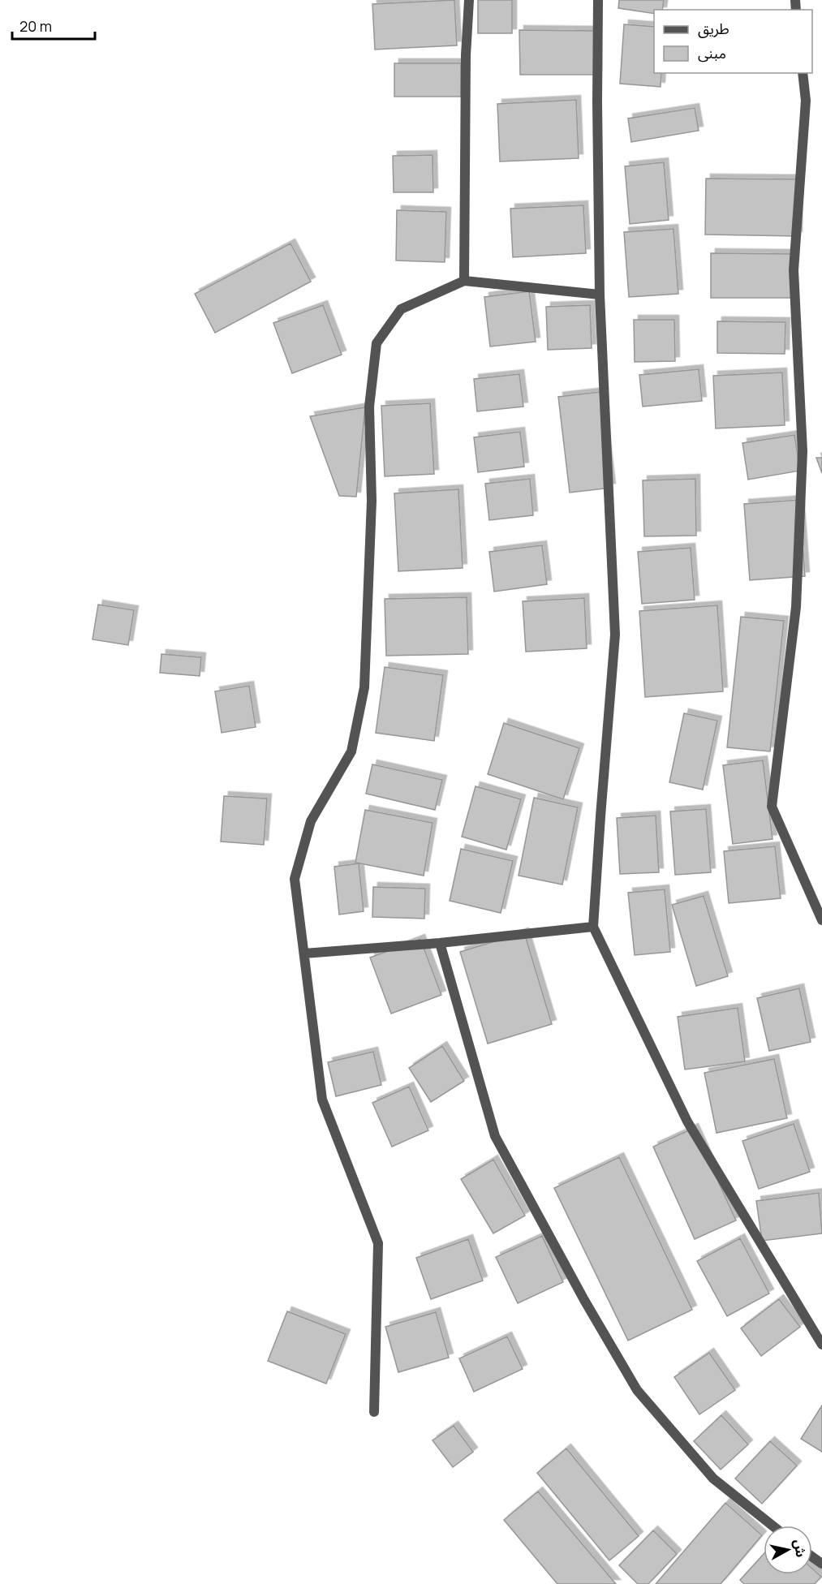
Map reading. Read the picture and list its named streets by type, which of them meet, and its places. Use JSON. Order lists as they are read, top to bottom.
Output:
{
  "legend": ["طريق", "مبنى"],
  "scale_bar": "20 m",
  "north": "right"
}
